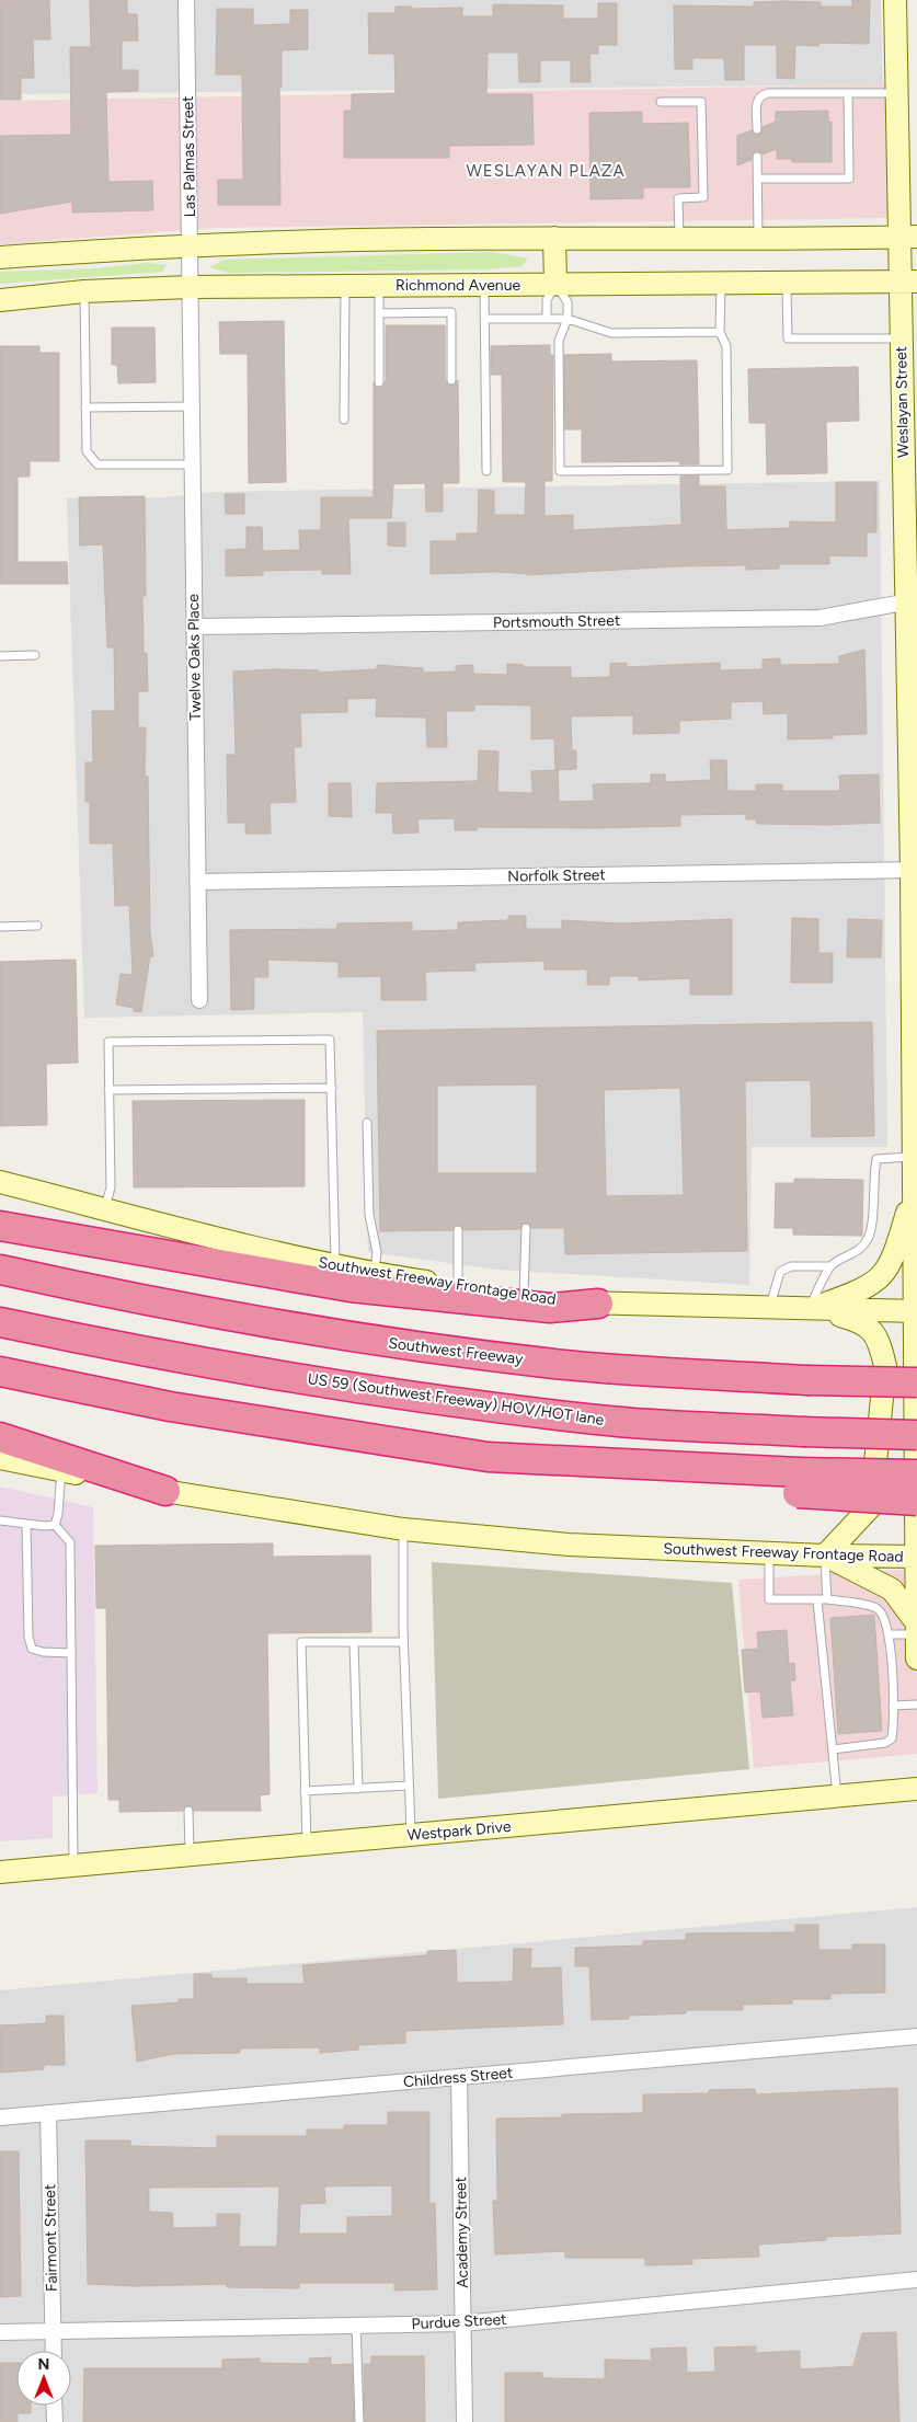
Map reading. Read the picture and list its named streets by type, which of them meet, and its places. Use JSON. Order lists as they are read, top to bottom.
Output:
{
  "streets": {
    "highway": ["Southwest Freeway", "US 59 (Southwest Freeway) HOV/HOT lane"],
    "main road": [
      "Richmond Avenue",
      "Weslayan Street",
      "Southwest Freeway Frontage Road",
      "Westpark Drive"
    ],
    "street": [
      "Las Palmas Street",
      "Portsmouth Street",
      "Twelve Oaks Place",
      "Norfolk Street",
      "Childress Street",
      "Academy Street",
      "Fairmont Street",
      "Purdue Street"
    ]
  },
  "crossings": [
    ["Las Palmas Street", "Richmond Avenue"],
    ["Las Palmas Street", "Twelve Oaks Place"],
    ["Richmond Avenue", "Weslayan Street"],
    ["Weslayan Street", "Portsmouth Street"],
    ["Weslayan Street", "Norfolk Street"],
    ["Weslayan Street", "Southwest Freeway Frontage Road"],
    ["Portsmouth Street", "Twelve Oaks Place"],
    ["Twelve Oaks Place", "Norfolk Street"],
    ["Childress Street", "Academy Street"],
    ["Childress Street", "Fairmont Street"],
    ["Academy Street", "Purdue Street"],
    ["Fairmont Street", "Purdue Street"]
  ],
  "districts": ["WESLAYAN PLAZA"],
  "north": "top"
}
